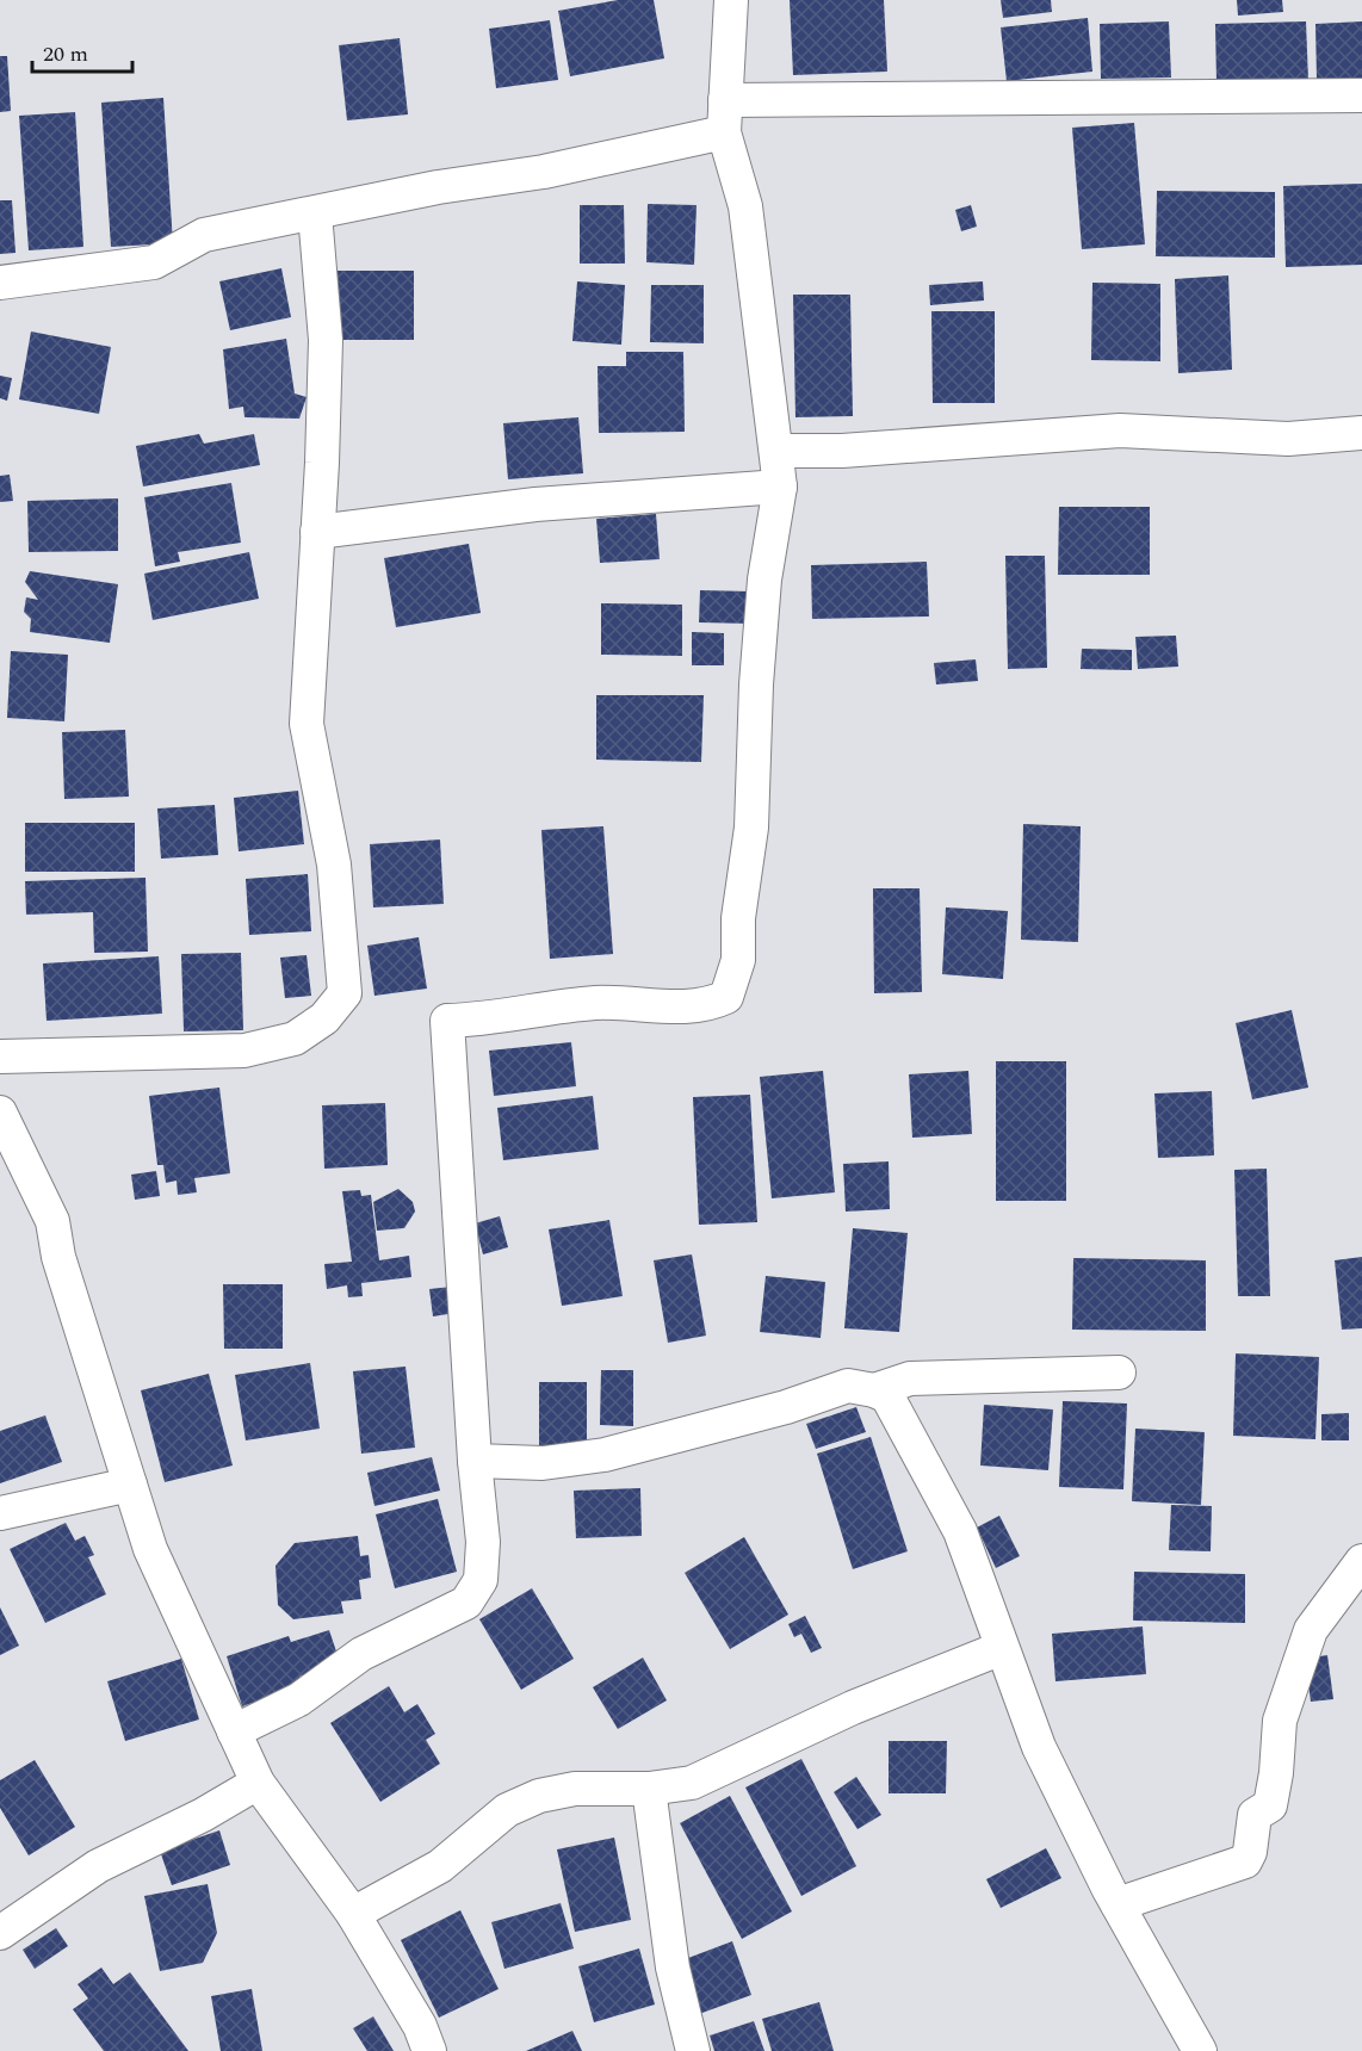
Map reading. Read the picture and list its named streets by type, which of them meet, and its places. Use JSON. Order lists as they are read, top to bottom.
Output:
{
  "scale_bar": "20 m"
}
